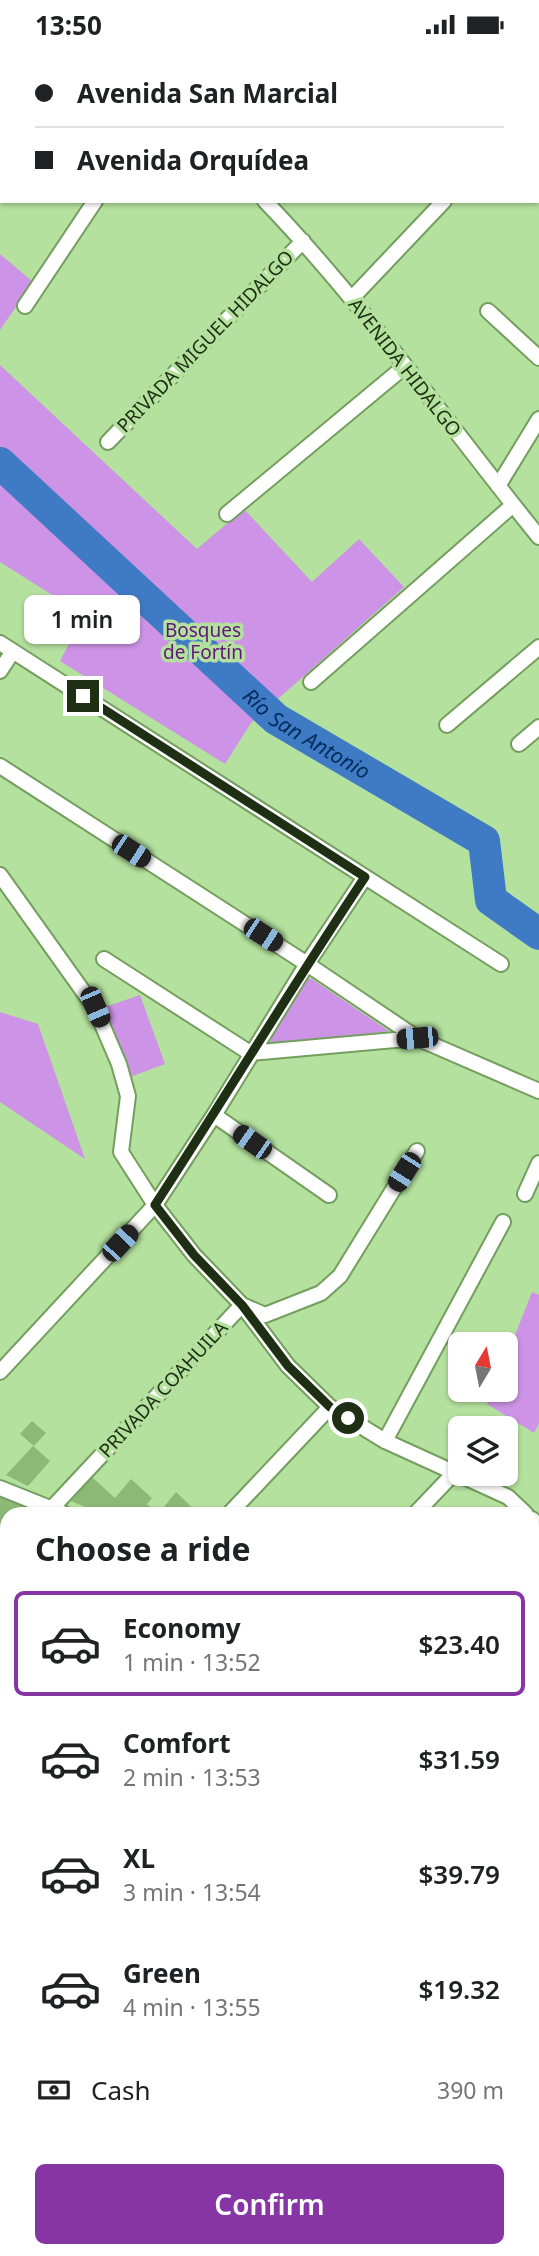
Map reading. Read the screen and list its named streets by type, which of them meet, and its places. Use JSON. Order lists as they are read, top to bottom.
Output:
{
  "streets": {
    "street": ["PRIVADA MIGUEL HIDALGO", "AVENIDA HIDALGO", "PRIVADA COAHUILA"]
  },
  "crossings": [
    ["PRIVADA MIGUEL HIDALGO", "AVENIDA HIDALGO"]
  ],
  "water": ["Río San Antonio"],
  "parks": ["Bosques de Fortín"],
  "north": "top",
  "page": {
    "status": "13:50",
    "banner": ["Avenida San Marcial", "Avenida Orquídea"],
    "bubble": "1 min",
    "heading": "Choose a ride",
    "list": [
      {
        "name": "Economy",
        "note": "1 min · 13:52",
        "value": "$23.40"
      },
      {
        "name": "Comfort",
        "note": "2 min · 13:53",
        "value": "$31.59"
      },
      {
        "name": "XL",
        "note": "3 min · 13:54",
        "value": "$39.79"
      },
      {
        "name": "Green",
        "note": "4 min · 13:55",
        "value": "$19.32"
      }
    ],
    "pay": ["Cash", "390 m"],
    "buttons": "Confirm"
  }
}
